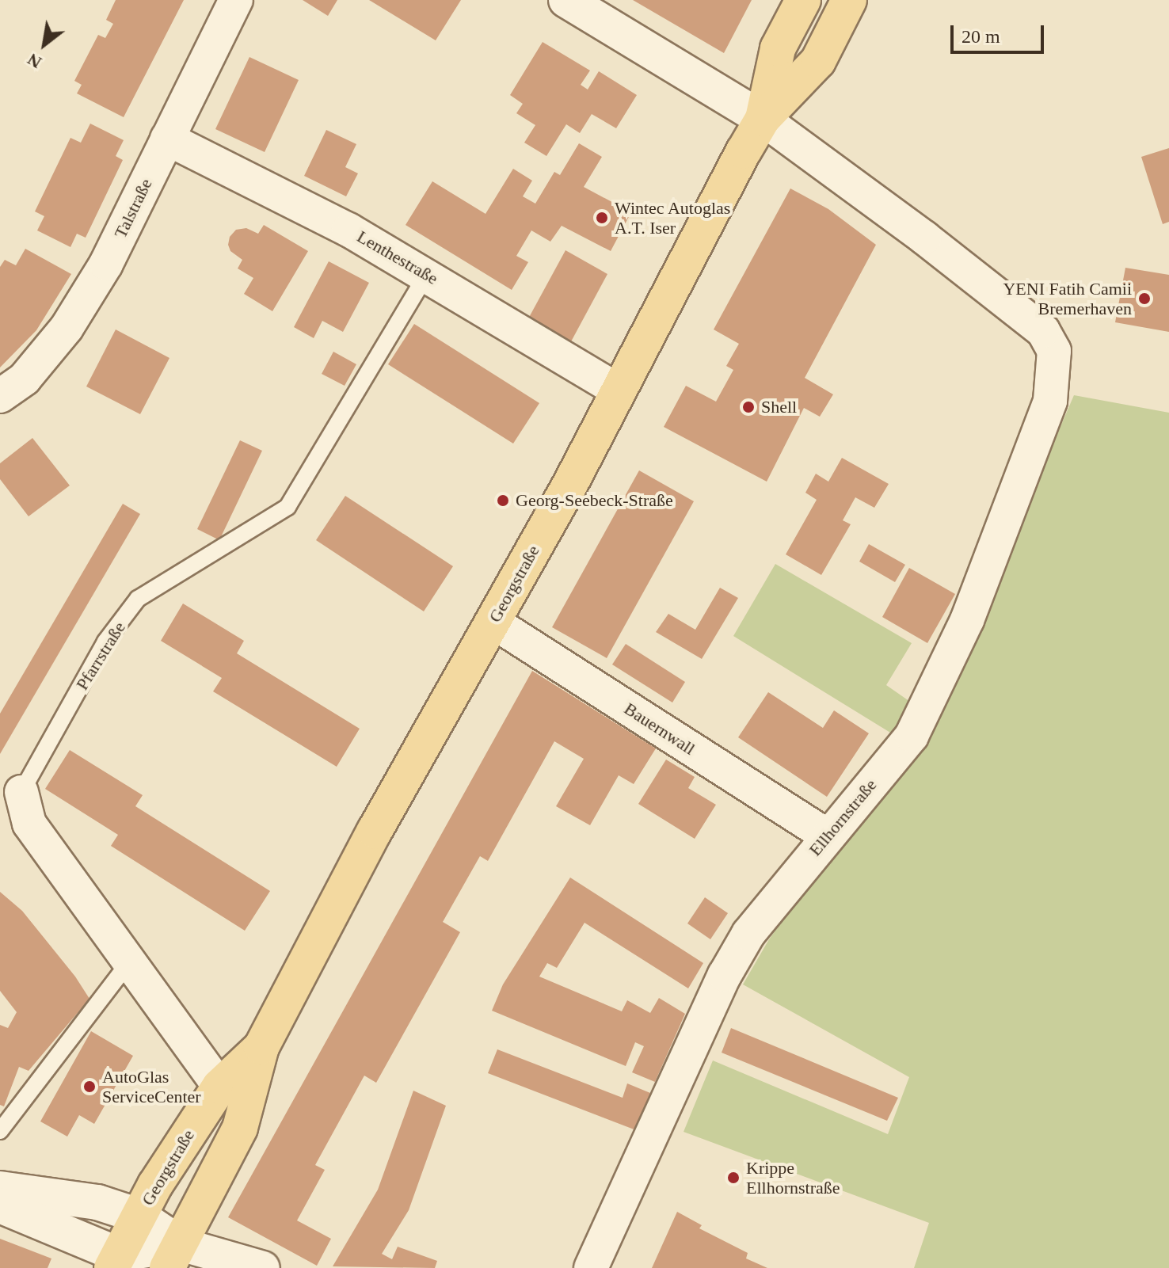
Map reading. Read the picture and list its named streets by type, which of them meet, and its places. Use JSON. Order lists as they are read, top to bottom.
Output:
{
  "streets": {
    "main road": ["Georgstraße"],
    "street": [
      "Talstraße",
      "Lenthestraße",
      "Pfarrstraße",
      "Bauernwall",
      "Ellhornstraße"
    ]
  },
  "crossings": [
    ["Talstraße", "Lenthestraße"],
    ["Lenthestraße", "Georgstraße"],
    ["Lenthestraße", "Pfarrstraße"],
    ["Georgstraße", "Pfarrstraße"],
    ["Georgstraße", "Bauernwall"],
    ["Georgstraße", "Ellhornstraße"],
    ["Bauernwall", "Ellhornstraße"]
  ],
  "places": [
    "Wintec Autoglas A.T. Iser",
    "YENI Fatih Camii Bremerhaven",
    "Shell",
    "Georg-Seebeck-Straße",
    "AutoGlas ServiceCenter",
    "Krippe Ellhornstraße"
  ],
  "scale_bar": "20 m",
  "north": "bottom left"
}
